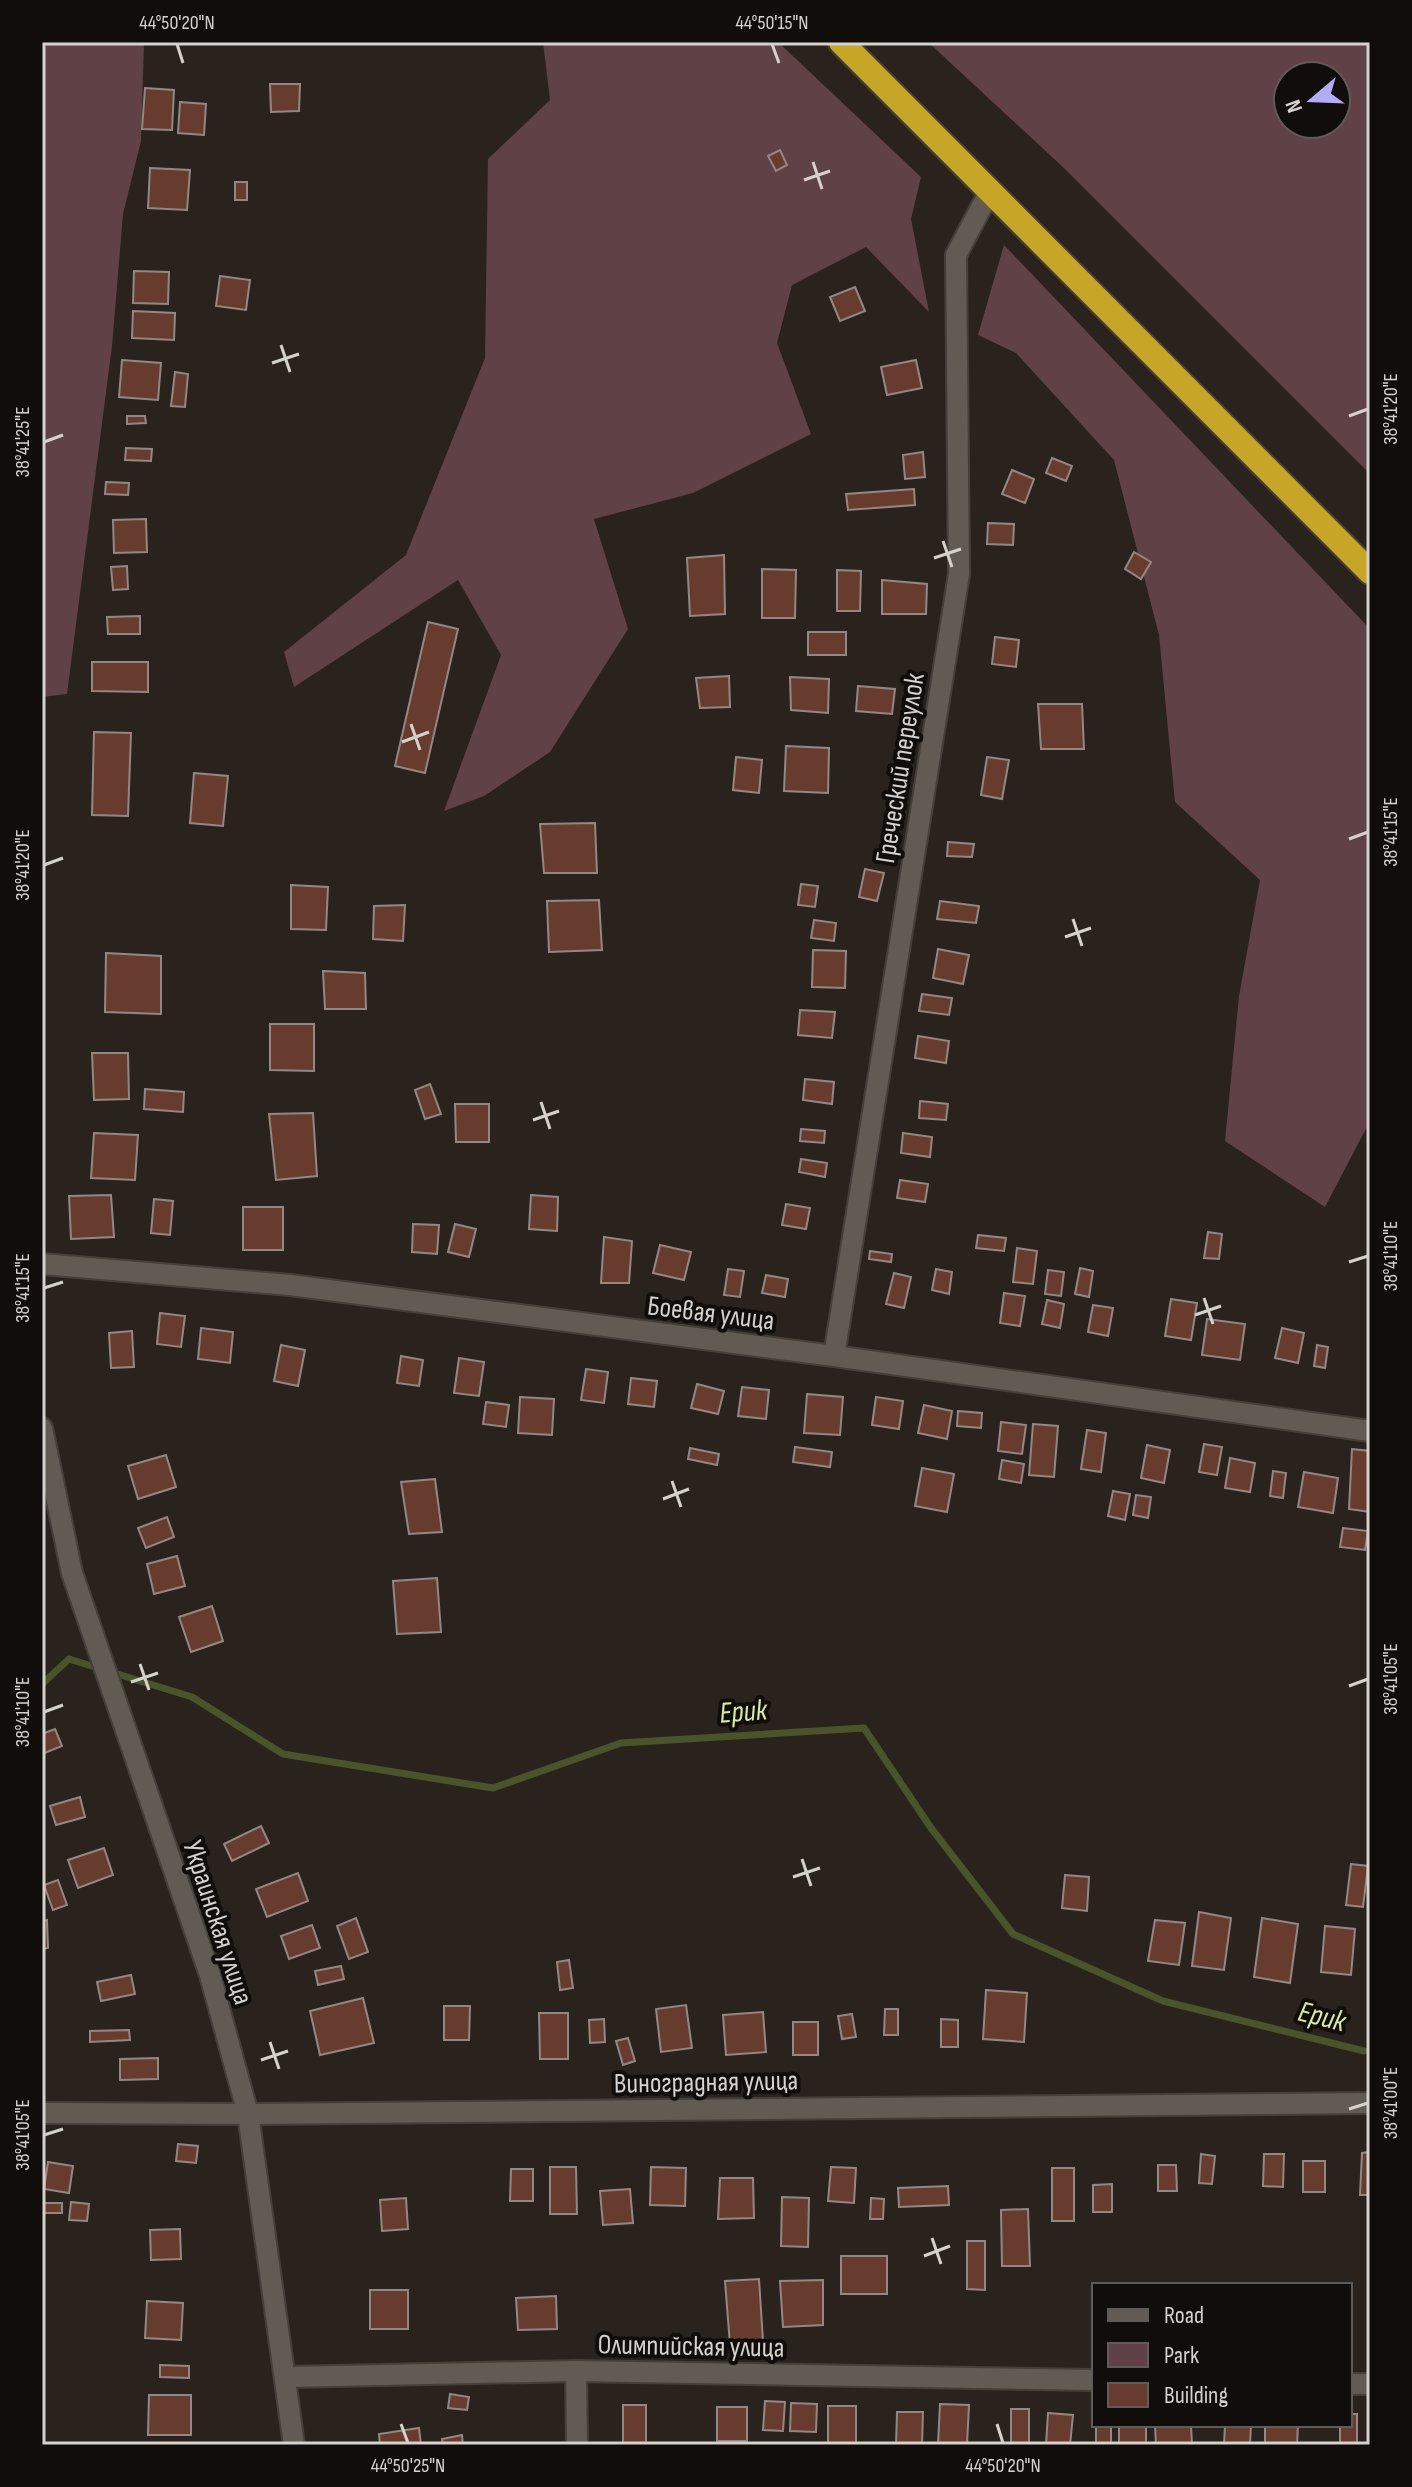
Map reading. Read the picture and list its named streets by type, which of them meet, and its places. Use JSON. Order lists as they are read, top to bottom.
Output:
{
  "streets": {
    "street": [
      "Греческий переулок",
      "Боевая улица",
      "Украинская улица",
      "Виноградная улица",
      "Олимпийская улица"
    ]
  },
  "crossings": [
    ["Греческий переулок", "Боевая улица"],
    ["Украинская улица", "Виноградная улица"],
    ["Украинская улица", "Олимпийская улица"]
  ],
  "water": ["Ерик"],
  "legend": ["Road", "Park", "Building"],
  "north": "left",
  "coordinates": [
    "44°50'20\"N",
    "44°50'15\"N",
    "38°41'20\"E",
    "38°41'25\"E",
    "38°41'15\"E",
    "38°41'10\"E",
    "38°41'05\"E",
    "38°41'00\"E",
    "44°50'25\"N"
  ]
}
